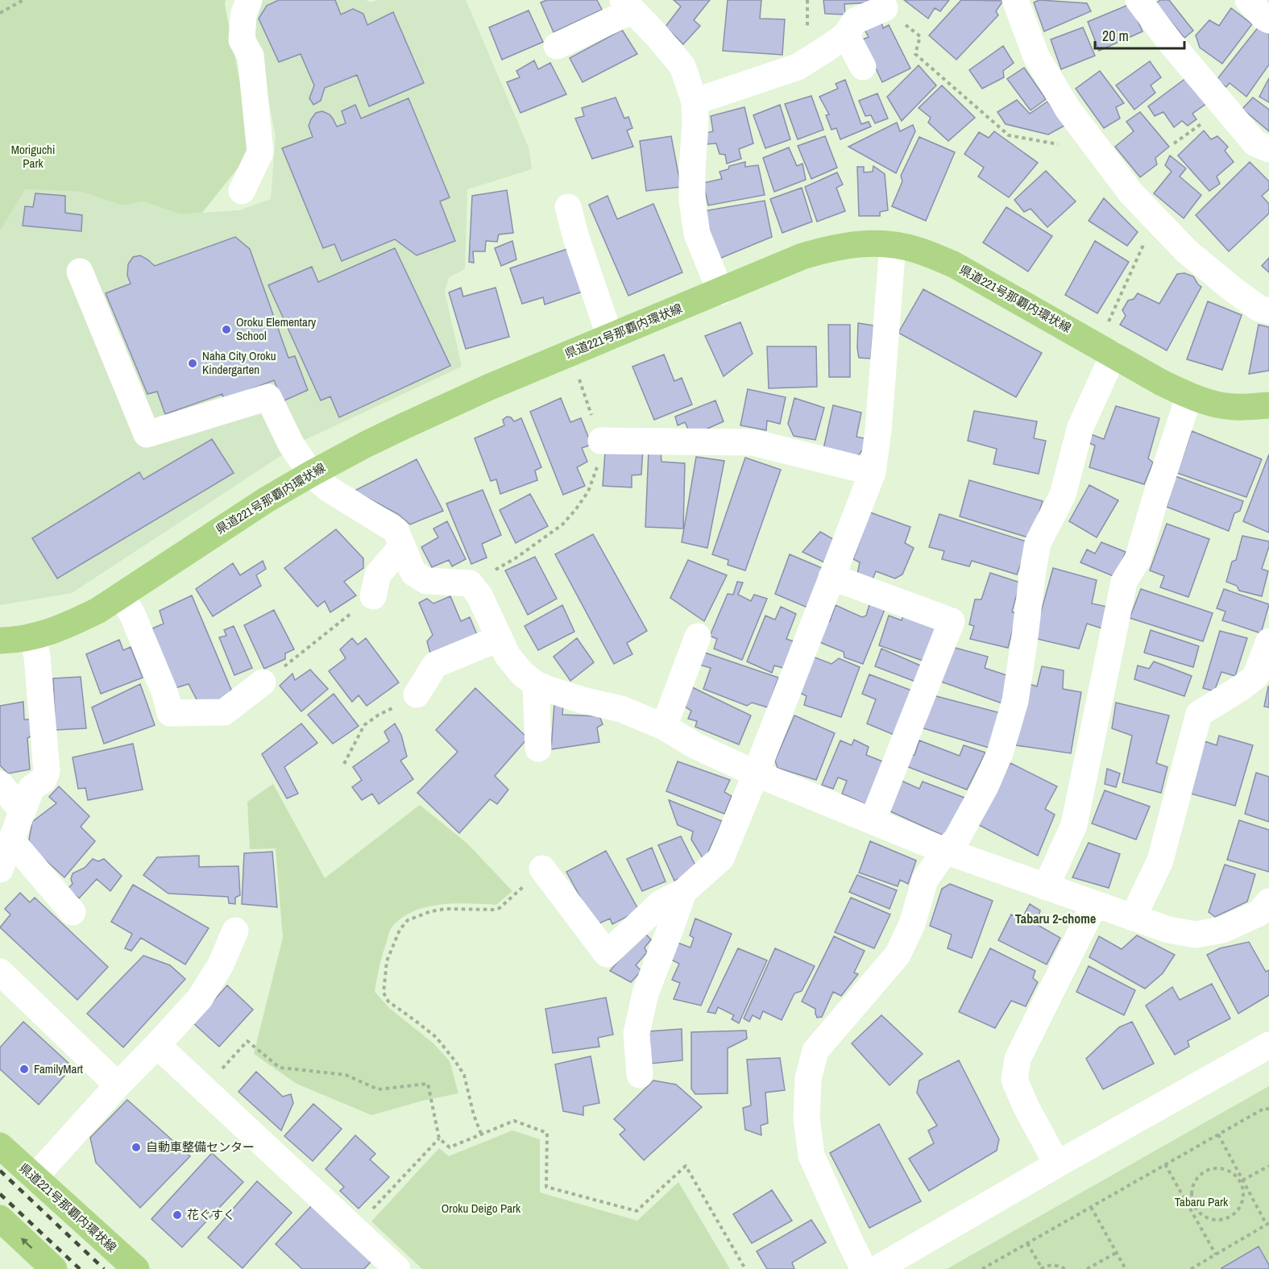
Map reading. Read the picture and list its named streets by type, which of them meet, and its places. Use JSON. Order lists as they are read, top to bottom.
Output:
{
  "streets": {
    "main road": ["県道221号那覇内環状線"]
  },
  "districts": ["Tabaru 2-chome"],
  "parks": ["Moriguchi Park", "Tabaru Park", "Oroku Deigo Park"],
  "places": [
    "Oroku Elementary School",
    "Naha City Oroku Kindergarten",
    "FamilyMart",
    "自動車整備センター",
    "花ぐすく"
  ],
  "scale_bar": "20 m"
}
